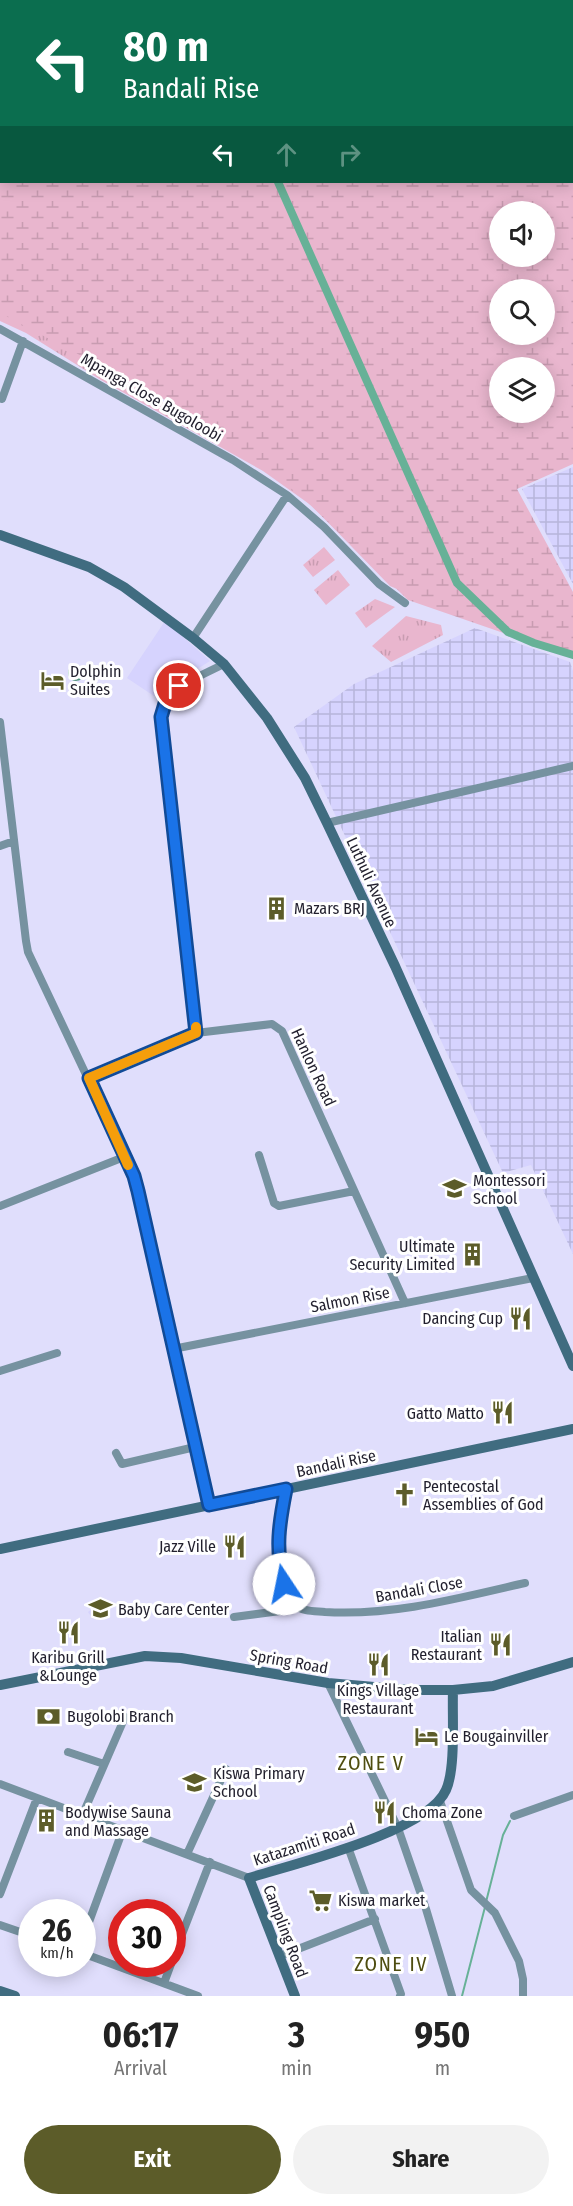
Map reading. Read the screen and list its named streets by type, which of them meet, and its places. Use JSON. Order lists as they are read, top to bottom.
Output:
{
  "streets": {
    "street": [
      "Mpanga Close Bugoloobi",
      "Luthuli Avenue",
      "Hanlon Road",
      "Salmon Rise",
      "Bandali Rise",
      "Bandali Close",
      "Spring Road",
      "Katazamiti Road",
      "Campling Road"
    ]
  },
  "crossings": [
    ["Luthuli Avenue", "Salmon Rise"],
    ["Hanlon Road", "Salmon Rise"],
    ["Katazamiti Road", "Campling Road"]
  ],
  "districts": ["ZONE V", "ZONE IV"],
  "places": {
    "hotel": ["Dolphin Suites", "Le Bougainviller"],
    "building": ["Mazars BRJ", "Ultimate Security Limited", "Bodywise Sauna and Massage"],
    "school or university": ["Montessori School", "Baby Care Center", "Kiswa Primary School"],
    "restaurant": [
      "Dancing Cup",
      "Gatto Matto",
      "Jazz Ville",
      "Karibu Grill &Lounge",
      "Italian Restaurant",
      "Kings Village Restaurant",
      "Choma Zone"
    ],
    "church": ["Pentecostal Assemblies of God"],
    "bank": ["Bugolobi Branch"],
    "supermarket": ["Kiswa market"]
  },
  "page": {
    "turn": ["80 m", "Bandali Rise"],
    "speed": "26 km/h",
    "limit": "30",
    "eta": [
      "06:17",
      "Arrival",
      "3",
      "min",
      "950",
      "m"
    ],
    "buttons": ["Exit", "Share"]
  }
}
